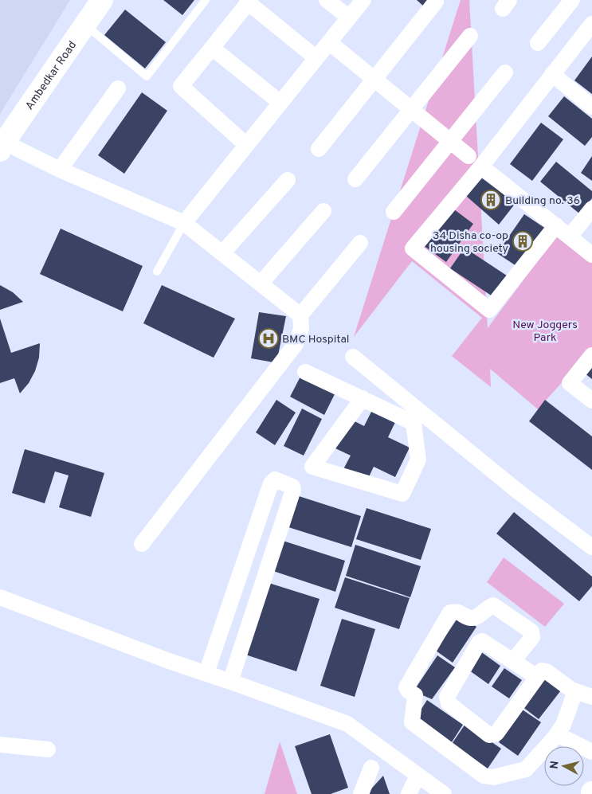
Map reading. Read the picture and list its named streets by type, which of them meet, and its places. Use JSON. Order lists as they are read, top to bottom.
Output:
{
  "streets": {
    "street": ["Ambedkar Road"]
  },
  "parks": ["New Joggers Park"],
  "places": {
    "building": ["Building no. 36", "34 Disha co-op housing society"],
    "hospital": ["BMC Hospital"]
  },
  "north": "left"
}
